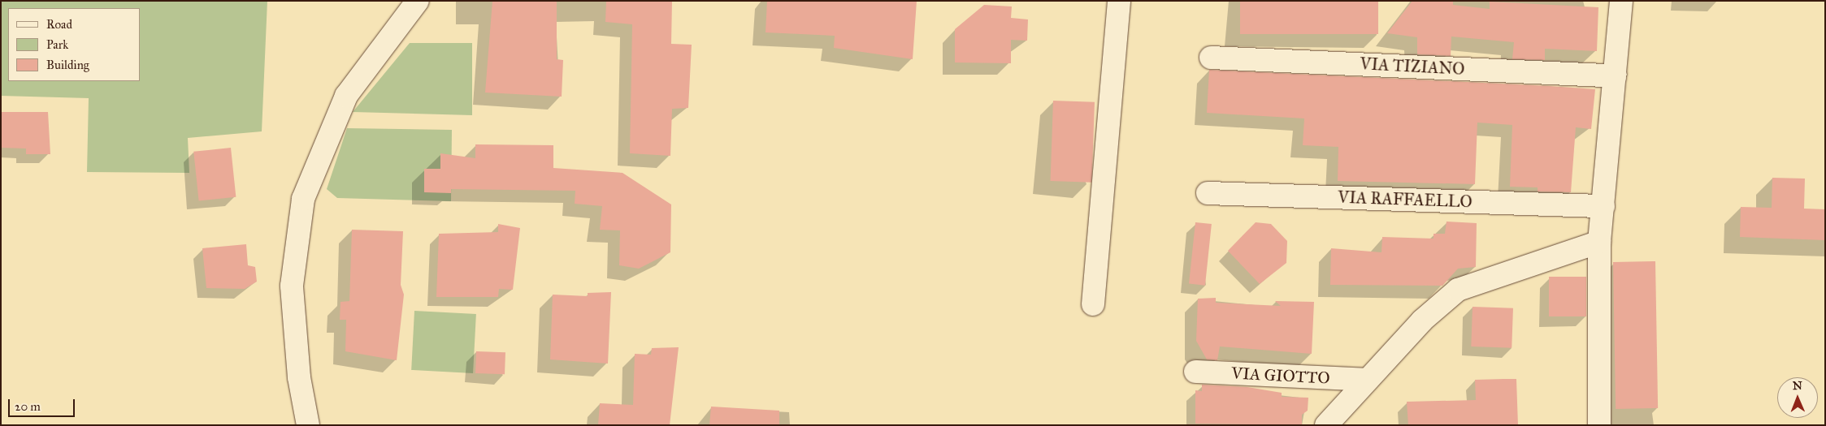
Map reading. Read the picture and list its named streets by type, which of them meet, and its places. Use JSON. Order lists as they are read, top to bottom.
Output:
{
  "streets": {
    "street": ["VIA TIZIANO", "VIA RAFFAELLO", "VIA GIOTTO"]
  },
  "legend": ["Road", "Park", "Building"],
  "scale_bar": "20 m",
  "north": "top"
}
